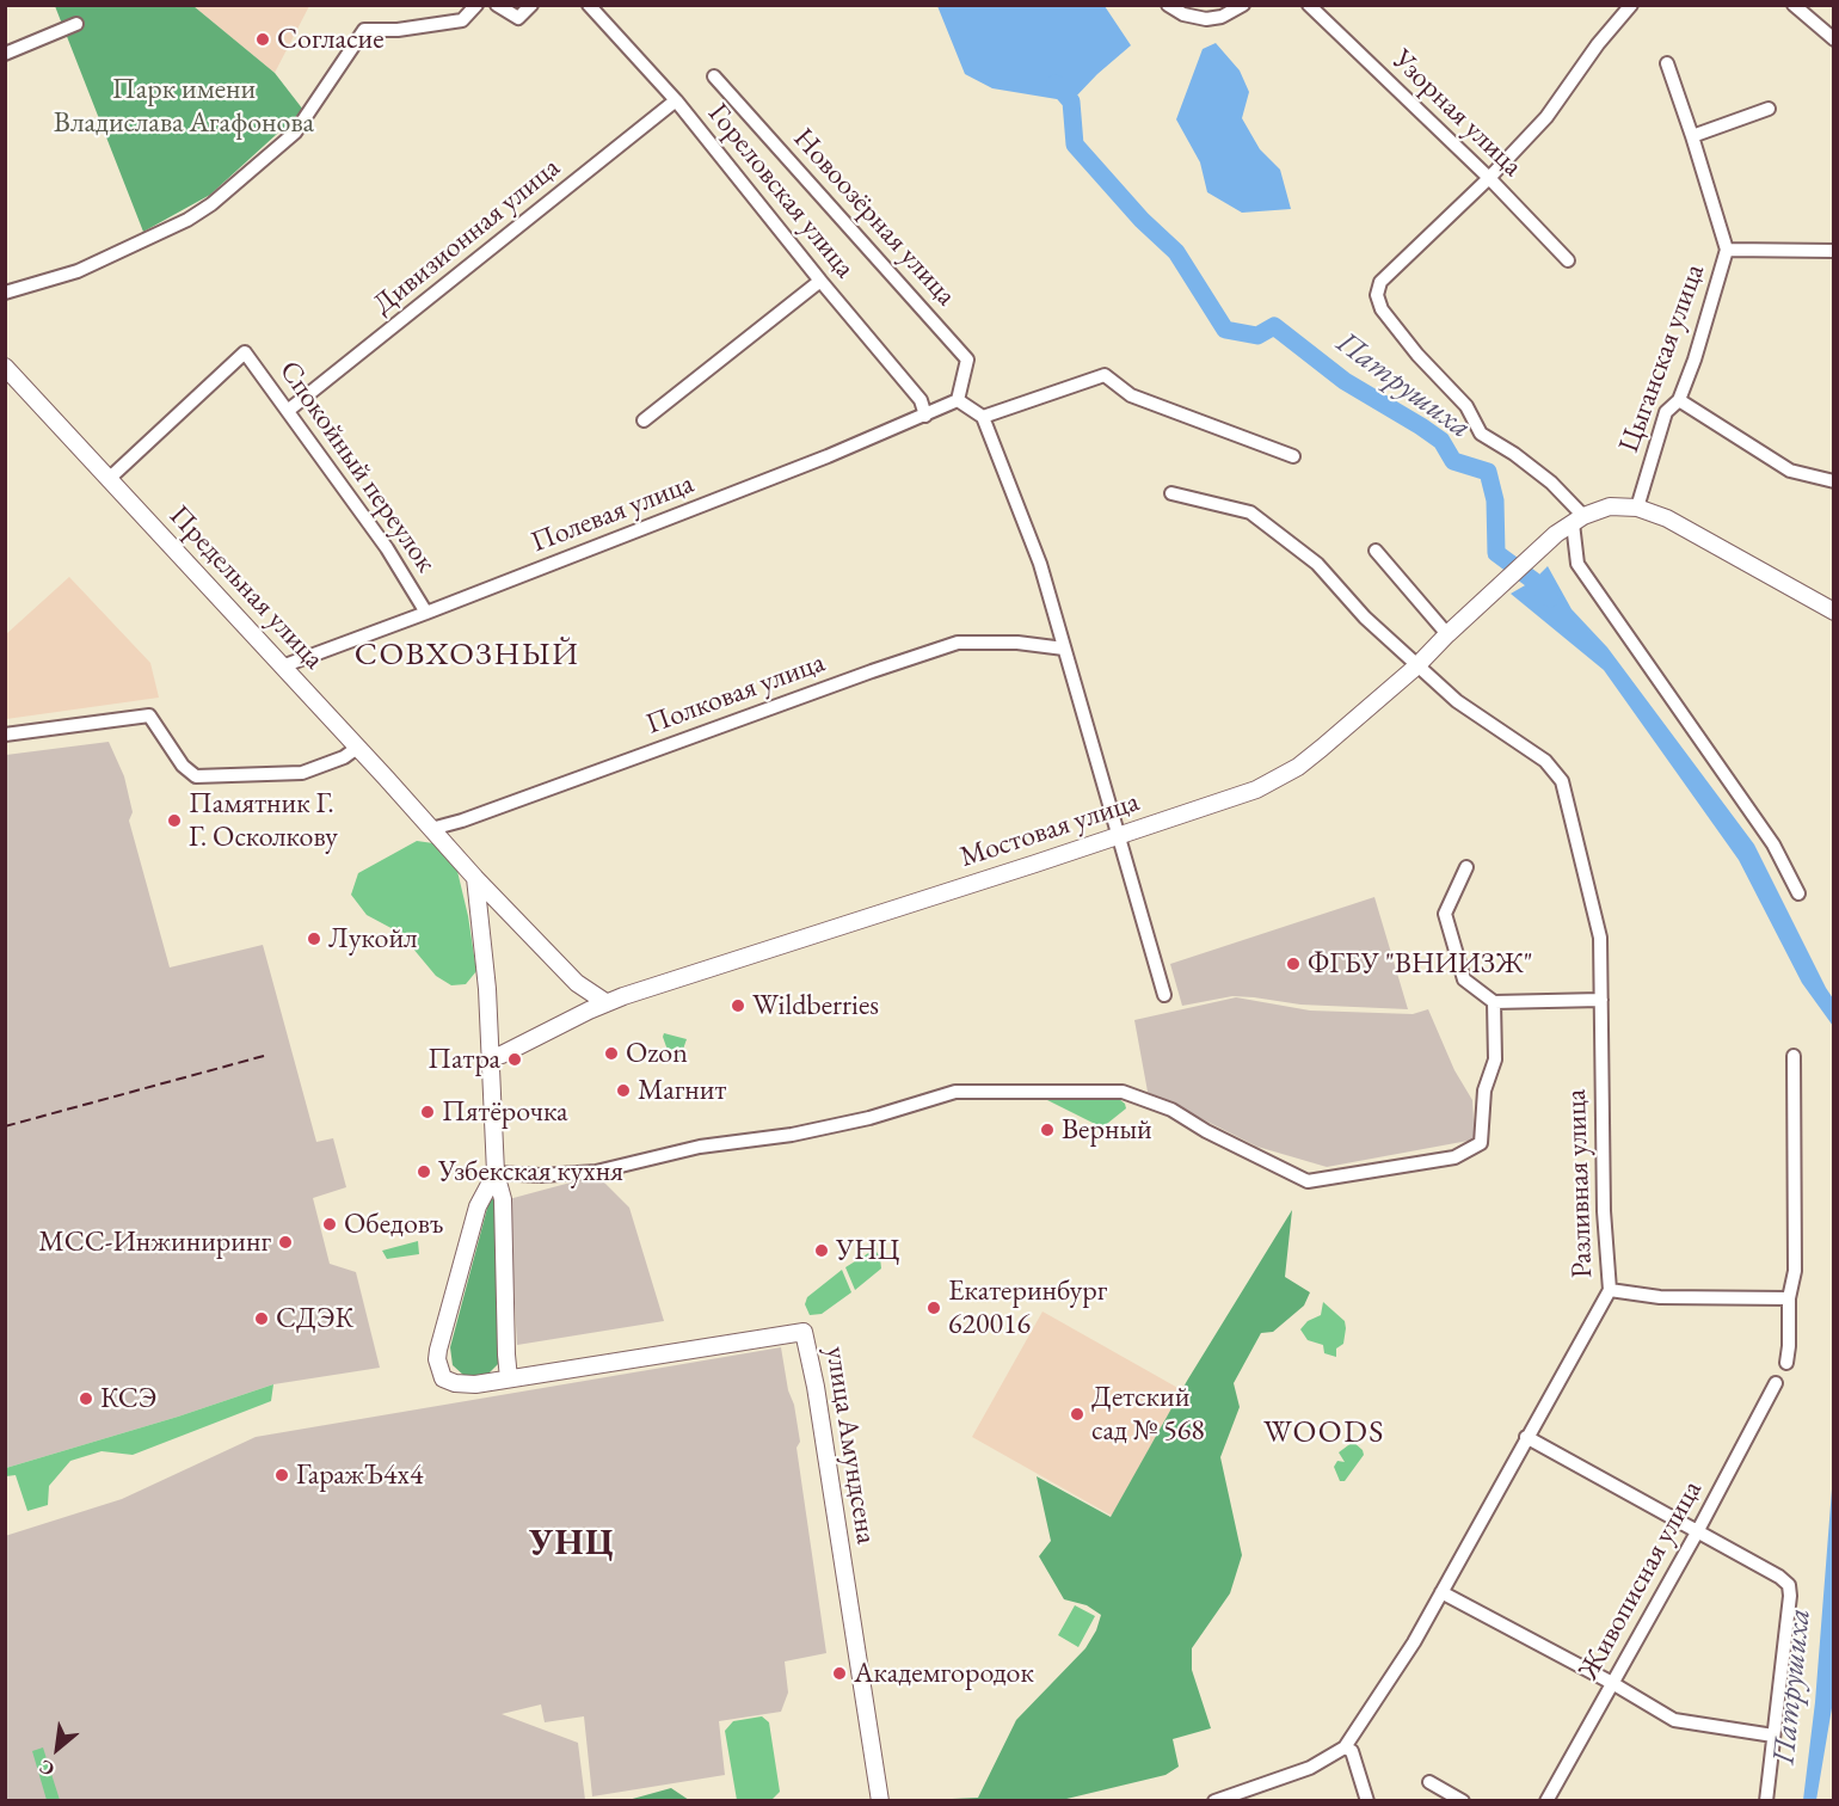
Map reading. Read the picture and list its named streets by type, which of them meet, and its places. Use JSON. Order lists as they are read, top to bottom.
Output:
{
  "streets": {
    "street": [
      "Узорная улица",
      "Гореловская улица",
      "Новоозёрная улица",
      "Дивизионная улица",
      "Цыганская улица",
      "Спокойный переулок",
      "Полевая улица",
      "Предельная улица",
      "Полковая улица",
      "Мостовая улица",
      "Разливная улица",
      "улица Амундсена",
      "Живописная улица"
    ]
  },
  "crossings": [
    ["Гореловская улица", "Дивизионная улица"],
    ["Гореловская улица", "Полевая улица"],
    ["Новоозёрная улица", "Полевая улица"],
    ["Дивизионная улица", "Спокойный переулок"],
    ["Цыганская улица", "Мостовая улица"],
    ["Спокойный переулок", "Полевая улица"],
    ["Спокойный переулок", "Предельная улица"],
    ["Полевая улица", "Предельная улица"],
    ["Предельная улица", "Полковая улица"],
    ["Предельная улица", "Мостовая улица"],
    ["Мостовая улица", "Разливная улица"]
  ],
  "districts": ["СОВХОЗНЫЙ", "WOODS", "УНЦ"],
  "water": ["Патрушиха"],
  "parks": ["Парк имени Владислава Агафонова"],
  "places": [
    "Согласие",
    "Памятник Г. Г. Осколкову",
    "Лукойл",
    "ФГБУ \"ВНИИЗЖ\"",
    "Wildberries",
    "Ozon",
    "Патра",
    "Магнит",
    "Пятёрочка",
    "Верный",
    "Узбекская кухня",
    "Обедовъ",
    "МСС-Инжиниринг",
    "УНЦ",
    "Екатеринбург 620016",
    "СДЭК",
    "КСЭ",
    "Детский сад № 568",
    "ГаражЪ4х4",
    "Академгородок"
  ],
  "north": "bottom left"
}
